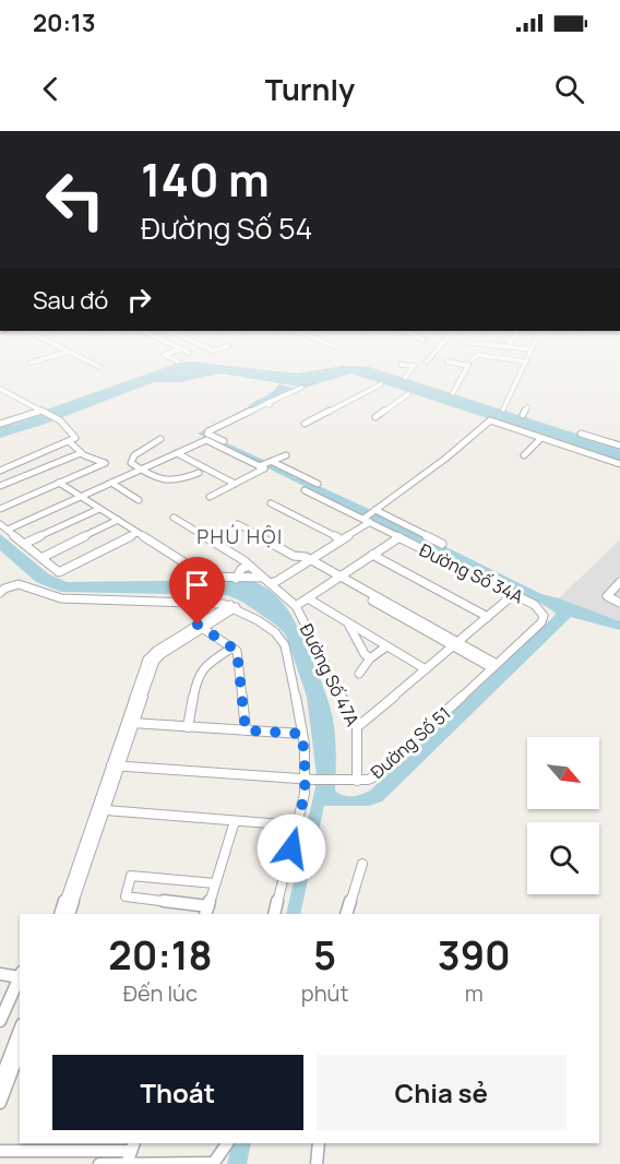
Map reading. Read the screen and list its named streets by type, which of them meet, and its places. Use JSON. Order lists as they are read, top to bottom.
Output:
{
  "streets": {
    "street": ["Đường Số 34A", "Đường Số 47A", "Đường Số 51"]
  },
  "crossings": [
    ["Đường Số 34A", "Đường Số 51"],
    ["Đường Số 47A", "Đường Số 51"]
  ],
  "districts": ["PHÚ HỘI"],
  "north": "bottom right",
  "page": {
    "status": "20:13",
    "header": "Turnly",
    "turn": ["140 m", "Đường Số 54"],
    "then": "Sau đó",
    "eta": [
      "20:18",
      "Đến lúc",
      "5",
      "phút",
      "390",
      "m"
    ],
    "buttons": ["Thoát", "Chia sẻ"]
  }
}
